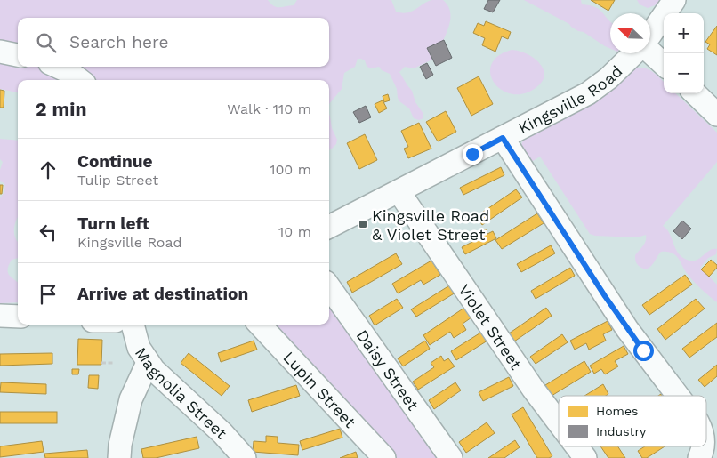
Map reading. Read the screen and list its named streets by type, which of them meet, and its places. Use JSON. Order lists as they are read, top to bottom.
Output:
{
  "streets": {
    "street": [
      "Kingsville Road",
      "Violet Street",
      "Daisy Street",
      "Lupin Street",
      "Magnolia Street"
    ]
  },
  "crossings": [
    ["Kingsville Road", "Violet Street"]
  ],
  "places": {
    "transit": ["Kingsville Road & Violet Street"]
  },
  "legend": ["Homes", "Industry"],
  "north": "top left",
  "page": {
    "map_buttons": ["+", "−"],
    "search": "Search here",
    "heading": ["2 min", "Walk · 110 m"],
    "list": [
      ["Continue", "Tulip Street", "100 m"],
      ["Turn left", "Kingsville Road", "10 m"],
      "Arrive at destination"
    ]
  }
}
